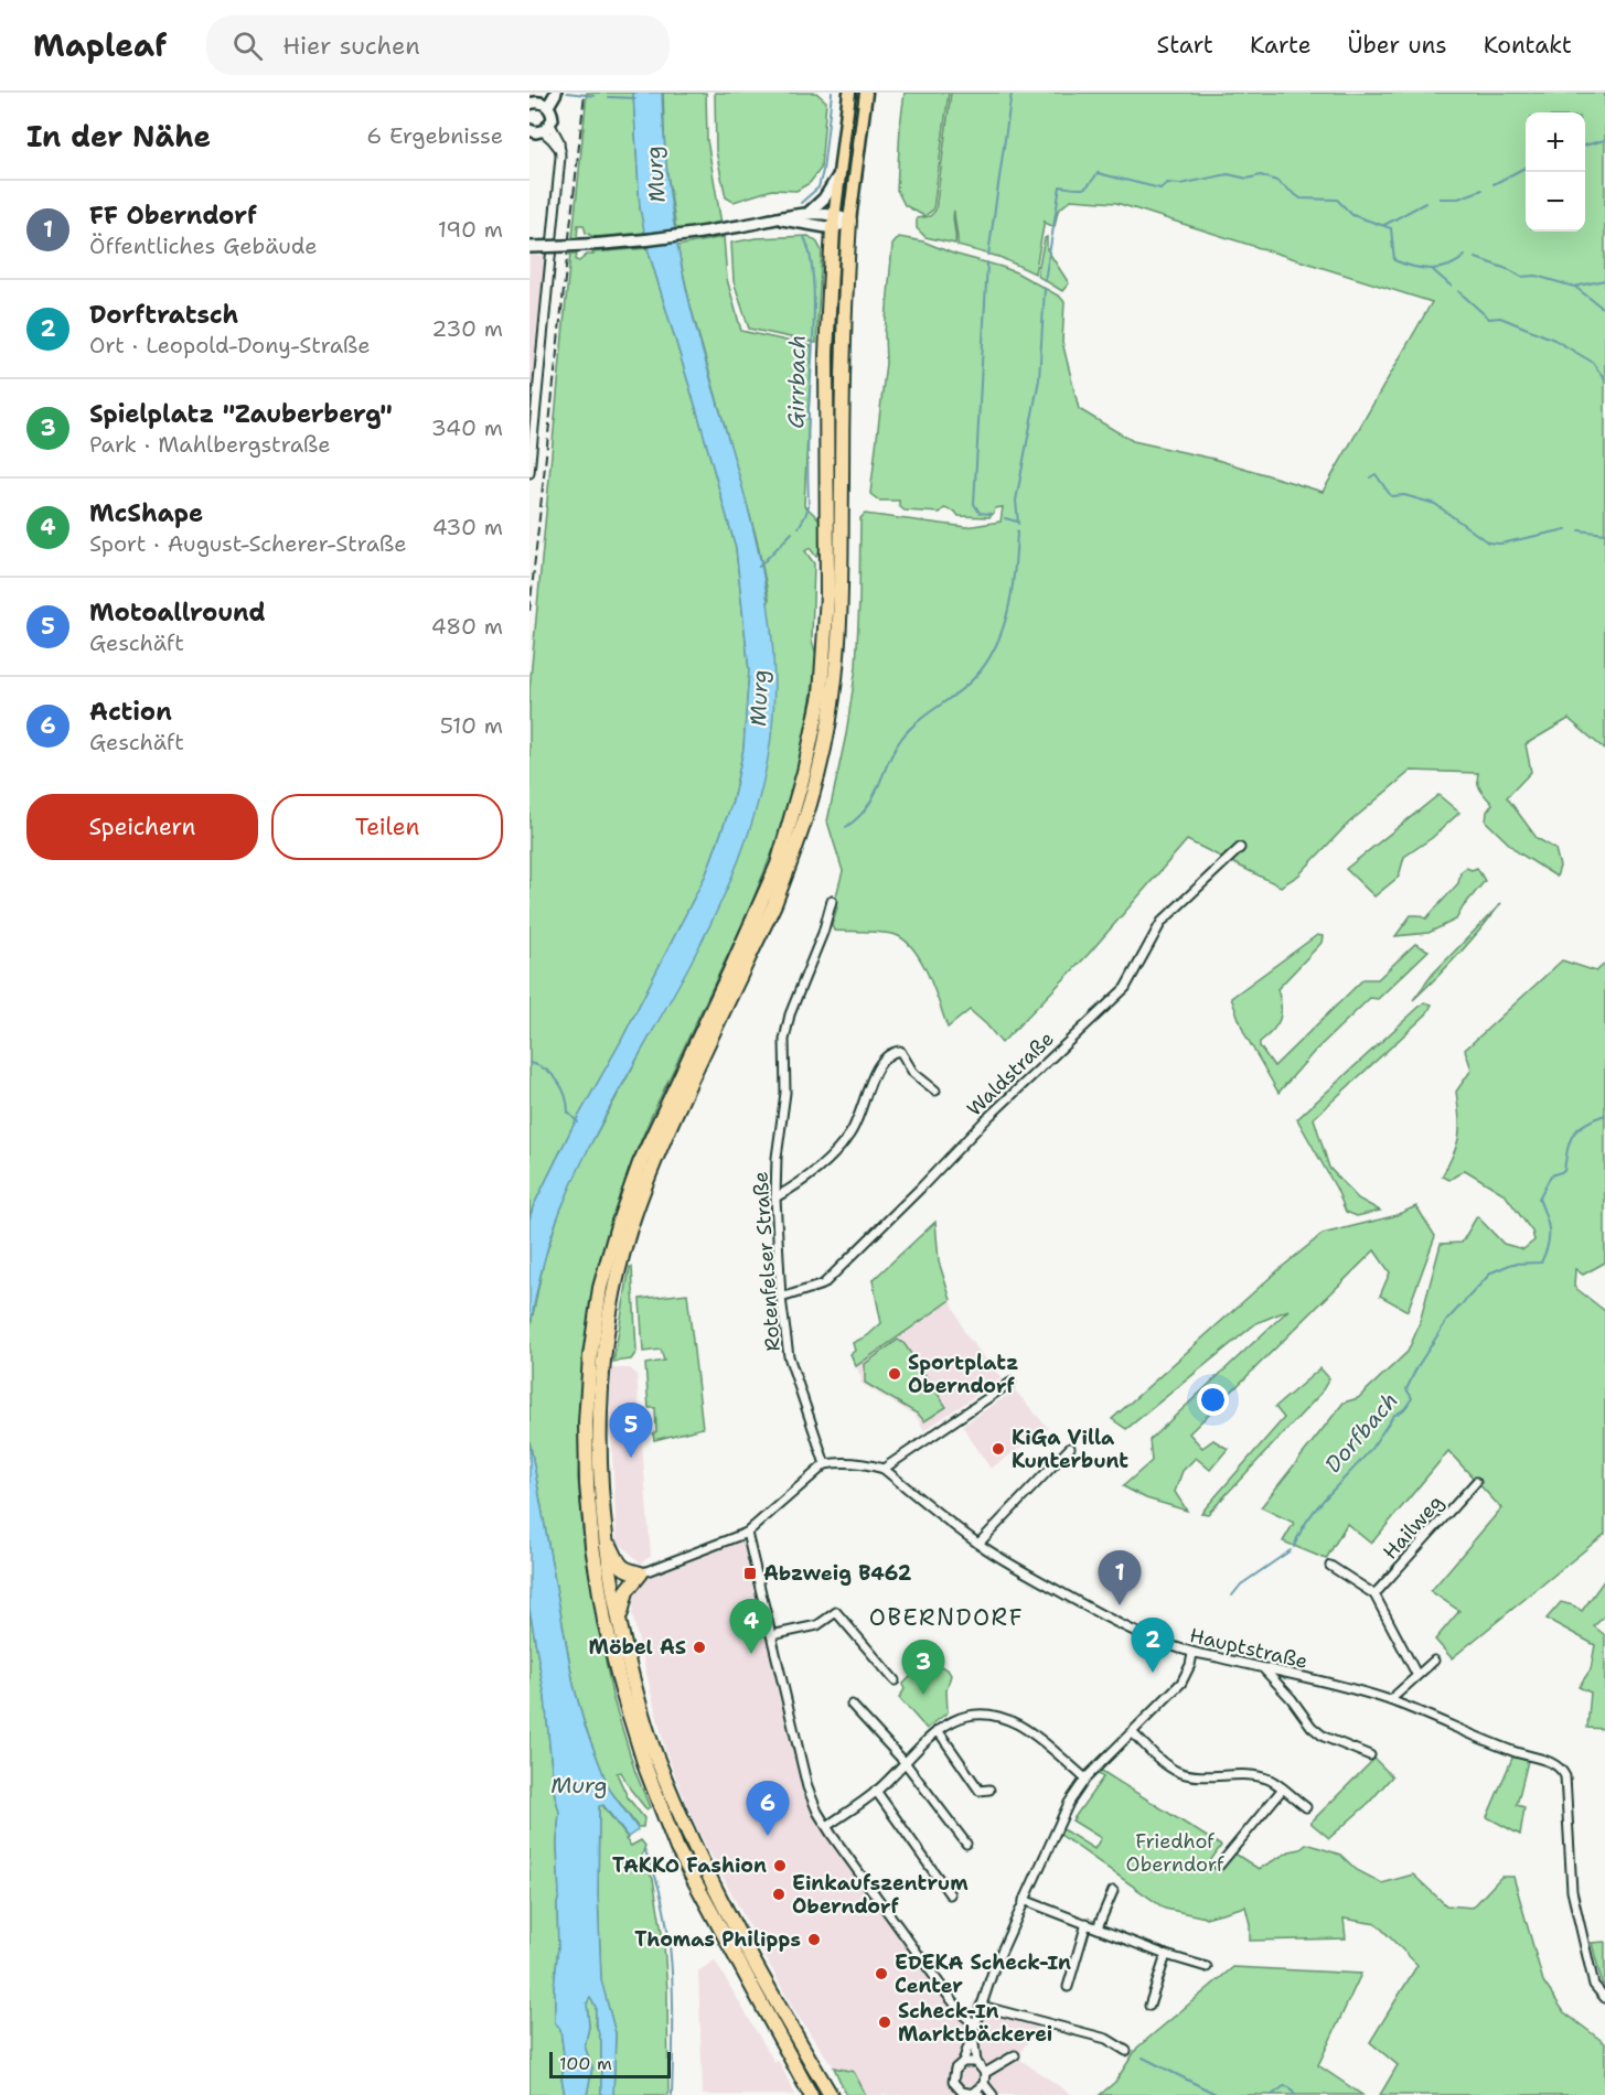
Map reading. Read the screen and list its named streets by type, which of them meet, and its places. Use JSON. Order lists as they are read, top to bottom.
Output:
{
  "streets": {
    "street": [
      "Waldstraße",
      "Rotenfelser Straße",
      "Hailweg",
      "Hauptstraße"
    ]
  },
  "crossings": [
    ["Waldstraße", "Rotenfelser Straße"],
    ["Rotenfelser Straße", "Hauptstraße"]
  ],
  "districts": ["OBERNDORF"],
  "water": ["Murg", "Girrbach", "Dorfbach"],
  "parks": ["Friedhof Oberndorf"],
  "places": {
    "other": [
      "Sportplatz Oberndorf",
      "KiGa Villa Kunterbunt",
      "Möbel AS",
      "TAKKO Fashion",
      "Einkaufszentrum Oberndorf",
      "Thomas Philipps",
      "EDEKA Scheck-In Center",
      "Scheck-In Marktbäckerei"
    ],
    "transit": ["Abzweig B462"]
  },
  "scale_bar": "100 m",
  "page": {
    "header": "Mapleaf",
    "search": "Hier suchen",
    "nav": [
      "Start",
      "Karte",
      "Über uns",
      "Kontakt"
    ],
    "heading": ["In der Nähe", "6 Ergebnisse"],
    "map_buttons": ["+", "−"],
    "list": [
      {
        "mark": "1",
        "name": "FF Oberndorf",
        "note": "Öffentliches Gebäude",
        "value": "190 m"
      },
      {
        "mark": "2",
        "name": "Dorftratsch",
        "note": "Ort · Leopold-Dony-Straße",
        "value": "230 m"
      },
      {
        "mark": "3",
        "name": "Spielplatz \"Zauberberg\"",
        "note": "Park · Mahlbergstraße",
        "value": "340 m"
      },
      {
        "mark": "4",
        "name": "McShape",
        "note": "Sport · August-Scherer-Straße",
        "value": "430 m"
      },
      {
        "mark": "5",
        "name": "Motoallround",
        "note": "Geschäft",
        "value": "480 m"
      },
      {
        "mark": "6",
        "name": "Action",
        "note": "Geschäft",
        "value": "510 m"
      }
    ],
    "buttons": ["Speichern", "Teilen"],
    "pins": [
      "5",
      "1",
      "4",
      "2",
      "3",
      "6"
    ],
    "scale": "100 m"
  }
}
